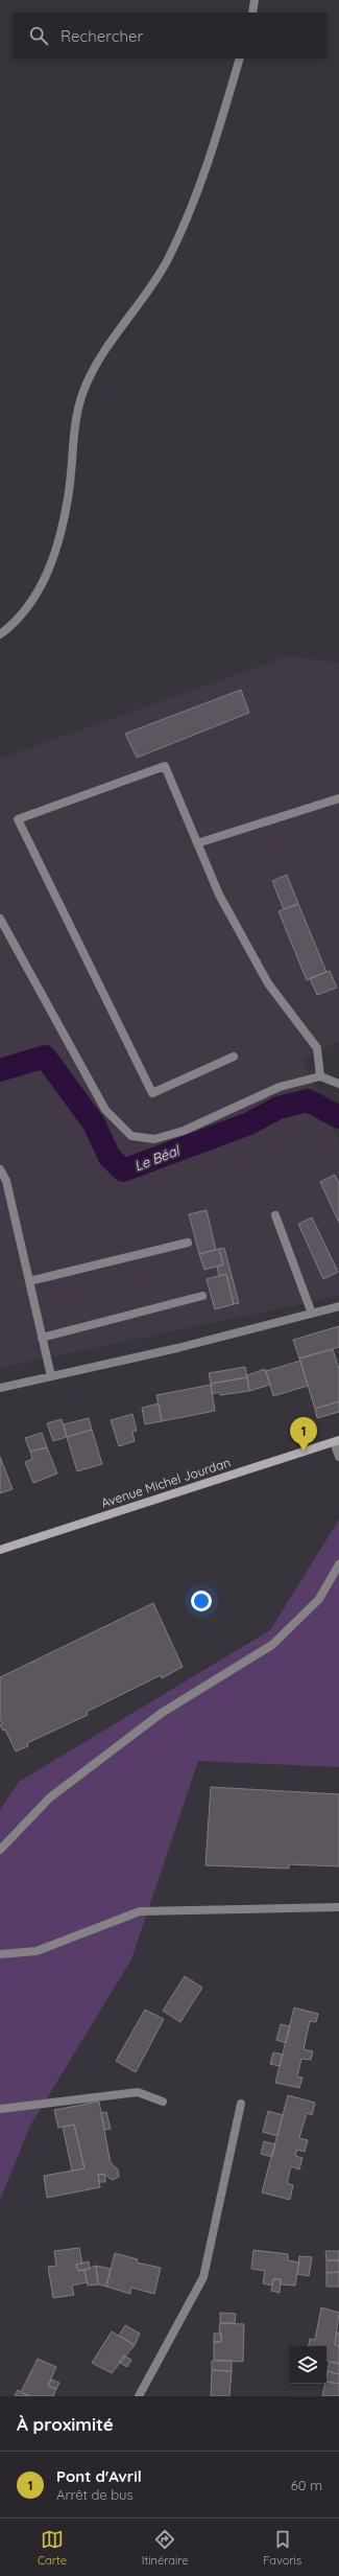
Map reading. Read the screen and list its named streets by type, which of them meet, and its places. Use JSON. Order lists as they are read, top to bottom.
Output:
{
  "streets": {
    "main road": ["Avenue Michel Jourdan"]
  },
  "water": ["Le Béal"],
  "page": {
    "search": "Rechercher",
    "pins": "1",
    "heading": "À proximité",
    "list": [
      {
        "mark": "1",
        "name": "Pont d'Avril",
        "note": "Arrêt de bus",
        "value": "60 m"
      }
    ],
    "nav": ["Carte", "Itinéraire", "Favoris"]
  }
}
